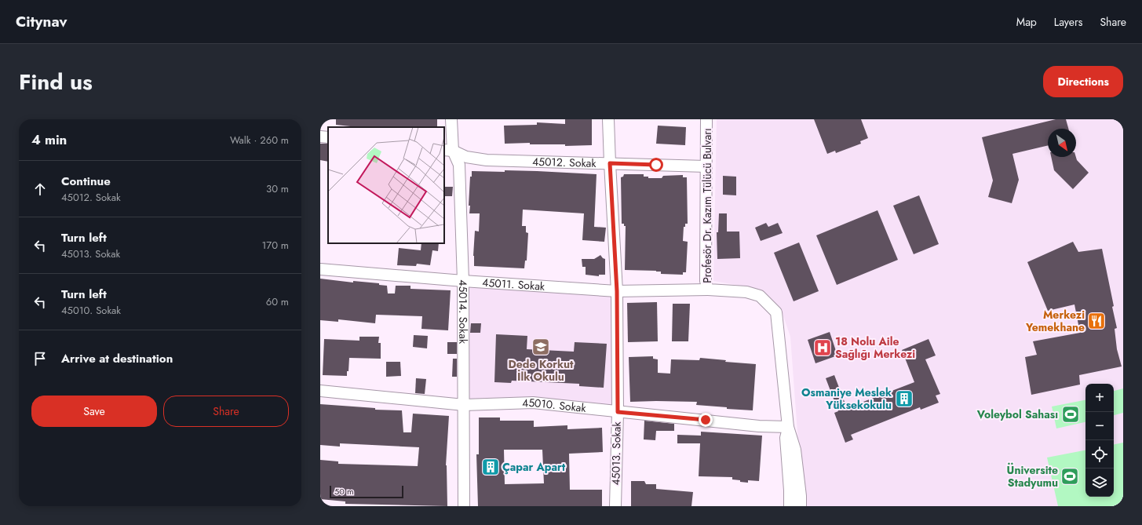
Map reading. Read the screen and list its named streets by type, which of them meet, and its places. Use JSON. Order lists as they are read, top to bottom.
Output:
{
  "streets": {
    "street": [
      "45012. Sokak",
      "Profesör Dr. Kazım Tülücü Bulvarı",
      "45011. Sokak",
      "45014. Sokak",
      "45010. Sokak",
      "45013. Sokak"
    ]
  },
  "crossings": [
    ["45012. Sokak", "Profesör Dr. Kazım Tülücü Bulvarı"],
    ["45012. Sokak", "45014. Sokak"],
    ["45012. Sokak", "45013. Sokak"],
    ["Profesör Dr. Kazım Tülücü Bulvarı", "45011. Sokak"],
    ["Profesör Dr. Kazım Tülücü Bulvarı", "45010. Sokak"],
    ["45011. Sokak", "45014. Sokak"],
    ["45011. Sokak", "45013. Sokak"],
    ["45014. Sokak", "45010. Sokak"],
    ["45010. Sokak", "45013. Sokak"]
  ],
  "places": {
    "restaurant": ["Merkezi Yemekhane"],
    "school or university": ["Dede Korkut İlk Okulu"],
    "hospital": ["18 Nolu Aile Sağlığı Merkezi"],
    "building": ["Osmaniye Meslek Yüksekokulu", "Çapar Apart"],
    "sports": ["Voleybol Sahası", "Üniversite Stadyumu"]
  },
  "scale_bar": "50 m",
  "north": "bottom right",
  "page": {
    "header": "Citynav",
    "nav": ["Map", "Layers", "Share"],
    "title": "Find us",
    "buttons": [
      "Directions",
      ["Save", "Share"]
    ],
    "heading": ["4 min", "Walk · 260 m"],
    "list": [
      ["Continue", "45012. Sokak", "30 m"],
      ["Turn left", "45013. Sokak", "170 m"],
      ["Turn left", "45010. Sokak", "60 m"],
      "Arrive at destination"
    ],
    "map_buttons": ["+", "−"],
    "scale": "50 m"
  }
}
